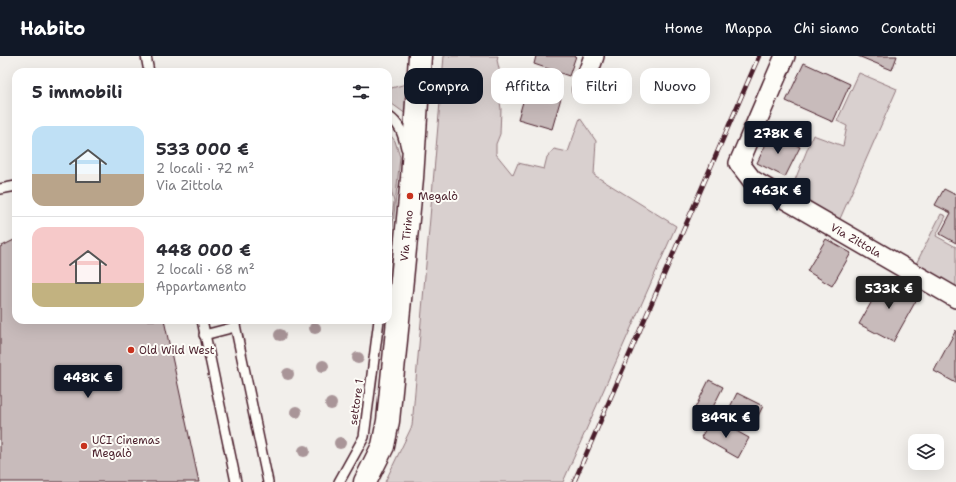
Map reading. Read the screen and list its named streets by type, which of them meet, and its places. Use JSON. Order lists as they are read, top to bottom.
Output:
{
  "streets": {
    "street": ["Via Tirino", "Via Zittola"],
    "lane": ["settore 1"]
  },
  "places": ["Megalò", "Old Wild West", "UCI Cinemas Megalò"],
  "page": {
    "header": "Habito",
    "nav": [
      "Home",
      "Mappa",
      "Chi siamo",
      "Contatti"
    ],
    "chip": [
      "Compra",
      "Affitta",
      "Filtri",
      "Nuovo"
    ],
    "heading": "5 immobili",
    "list": [
      {
        "name": "533 000 €",
        "note": "2 locali · 72 m² · Via Zittola"
      },
      {
        "name": "448 000 €",
        "note": "2 locali · 68 m² · Appartamento"
      }
    ],
    "price": [
      "278K €",
      "463K €",
      "533K €",
      "448K €",
      "849K €"
    ]
  }
}
